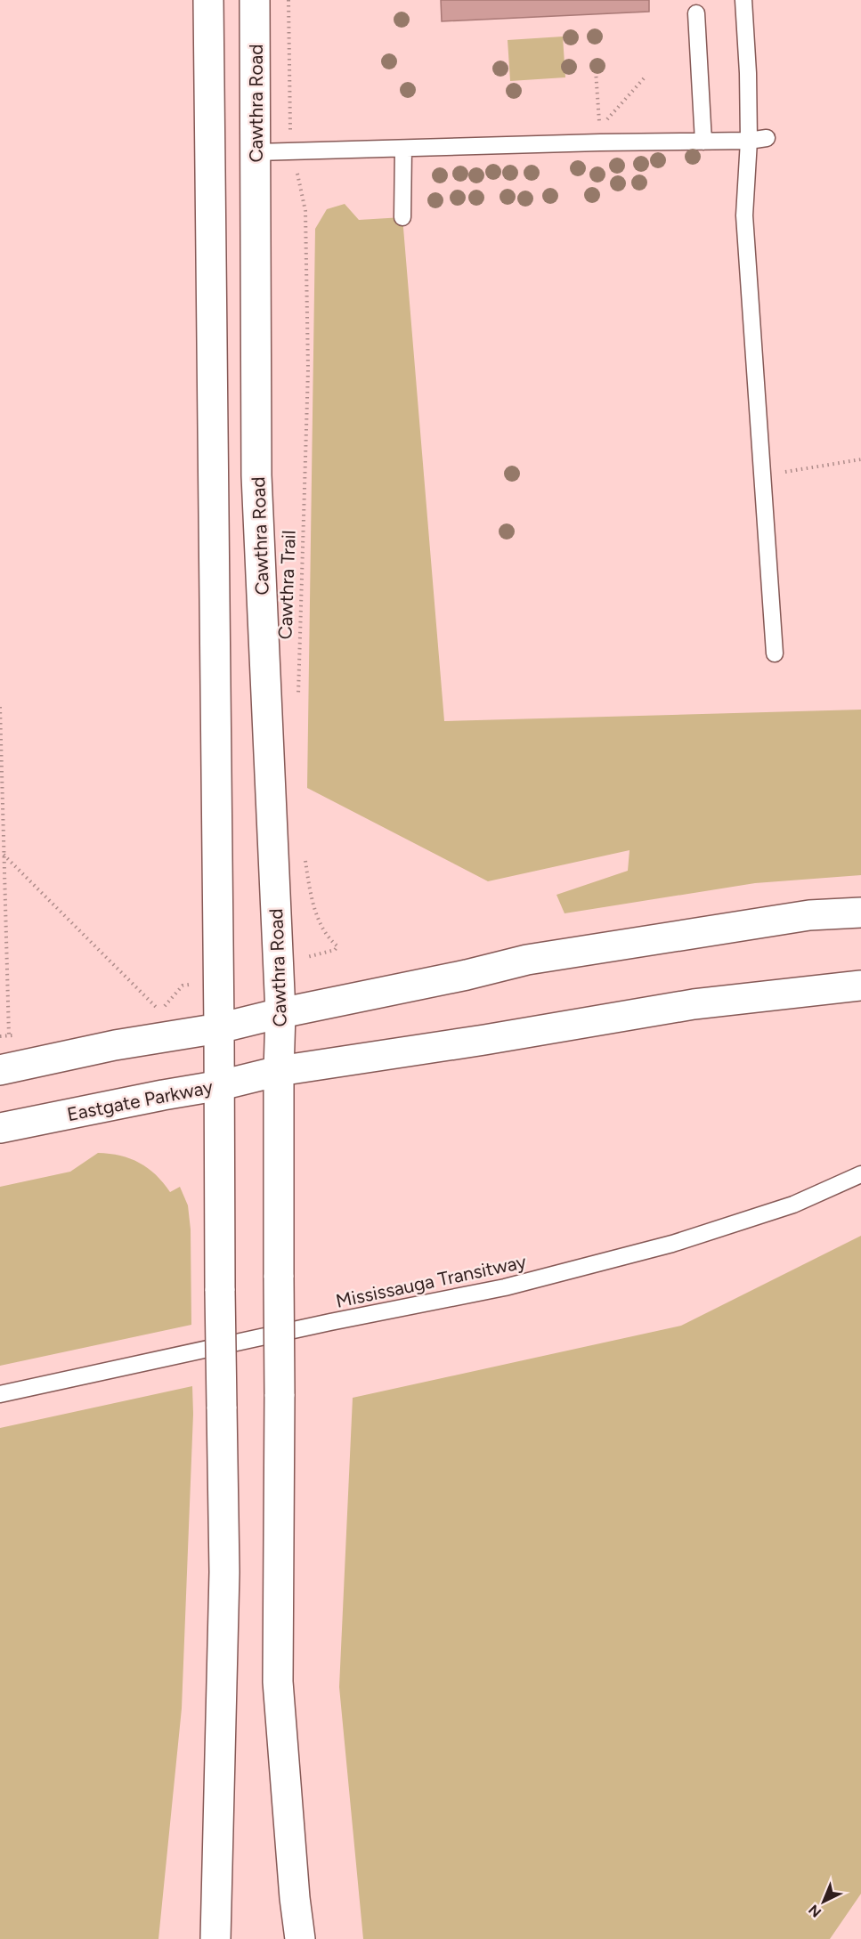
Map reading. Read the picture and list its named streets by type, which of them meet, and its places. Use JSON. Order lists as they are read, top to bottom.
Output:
{
  "streets": {
    "main road": ["Cawthra Road", "Eastgate Parkway"],
    "lane": ["Mississauga Transitway"],
    "path": ["Cawthra Trail"]
  },
  "crossings": [
    ["Cawthra Road", "Eastgate Parkway"]
  ],
  "north": "bottom left"
}
